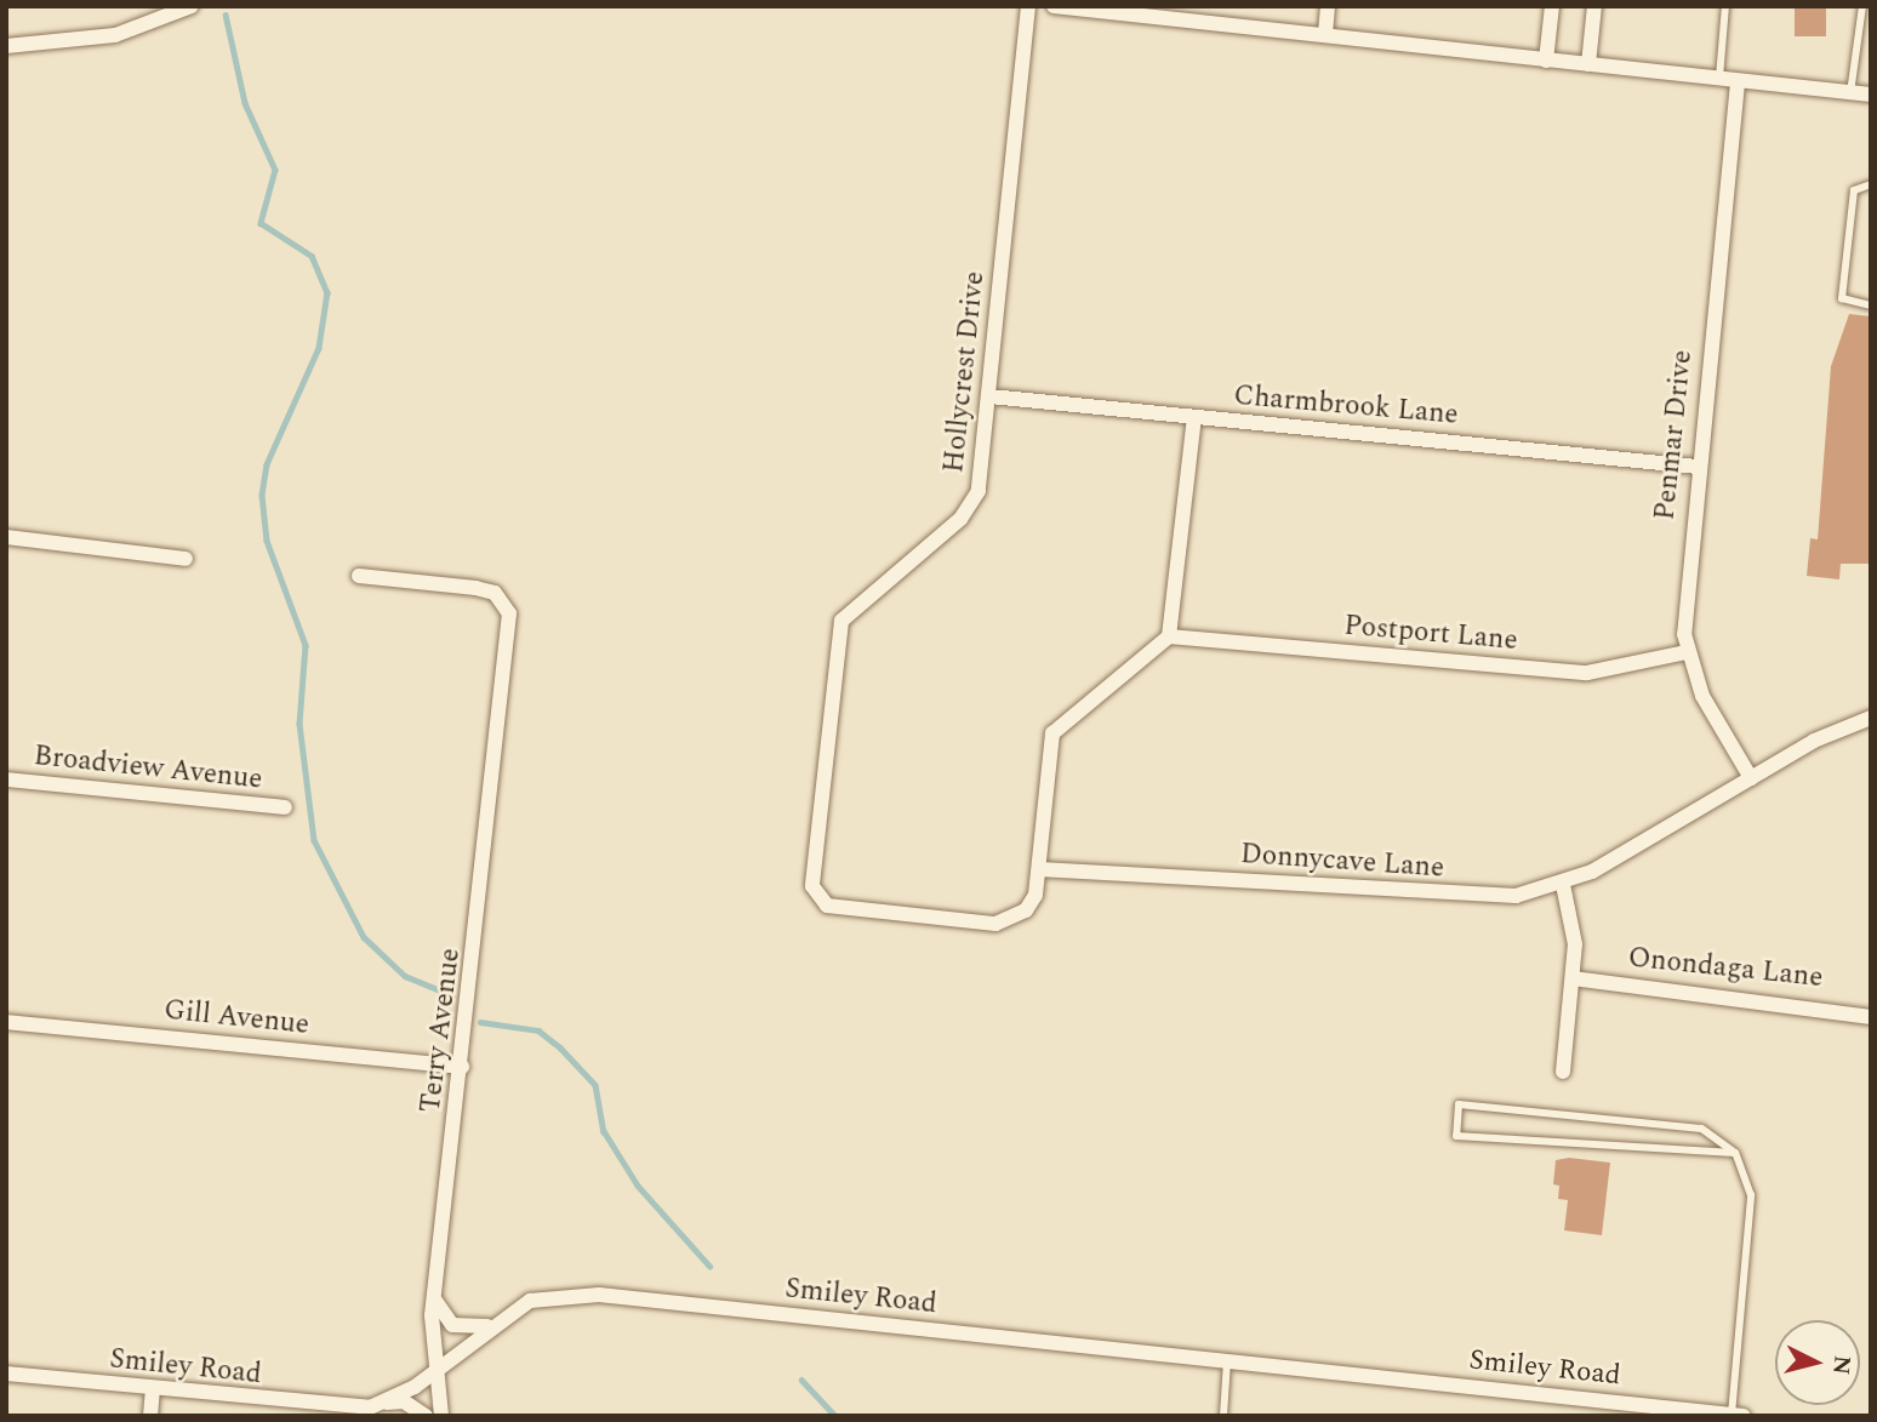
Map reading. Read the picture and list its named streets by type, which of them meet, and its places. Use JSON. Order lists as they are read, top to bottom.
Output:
{
  "streets": {
    "street": [
      "Hollycrest Drive",
      "Charmbrook Lane",
      "Penmar Drive",
      "Postport Lane",
      "Broadview Avenue",
      "Donnycave Lane",
      "Onondaga Lane",
      "Gill Avenue",
      "Terry Avenue",
      "Smiley Road"
    ]
  },
  "crossings": [
    ["Hollycrest Drive", "Charmbrook Lane"],
    ["Hollycrest Drive", "Donnycave Lane"],
    ["Charmbrook Lane", "Penmar Drive"],
    ["Penmar Drive", "Postport Lane"],
    ["Penmar Drive", "Donnycave Lane"],
    ["Gill Avenue", "Terry Avenue"],
    ["Terry Avenue", "Smiley Road"]
  ],
  "north": "right"
}
